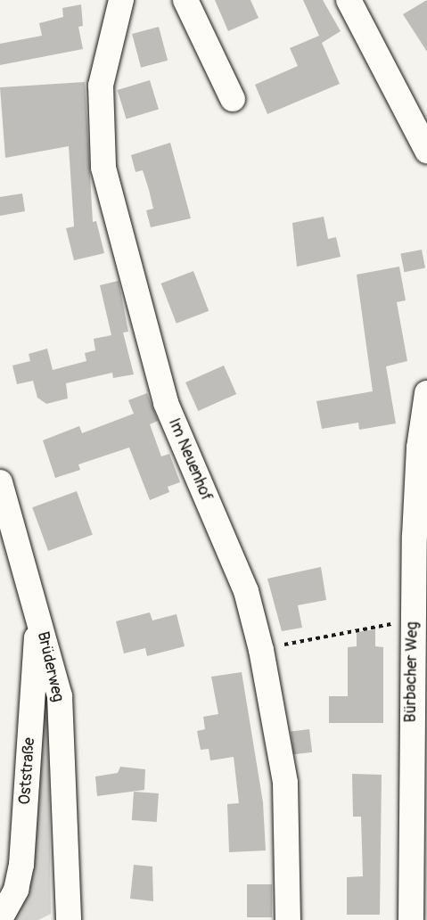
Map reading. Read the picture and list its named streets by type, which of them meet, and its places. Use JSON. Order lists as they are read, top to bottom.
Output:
{
  "streets": {
    "street": [
      "Im Neuenhof",
      "Brüderweg",
      "Bürbacher Weg",
      "Oststraße"
    ]
  },
  "crossings": [
    ["Brüderweg", "Oststraße"]
  ]
}
